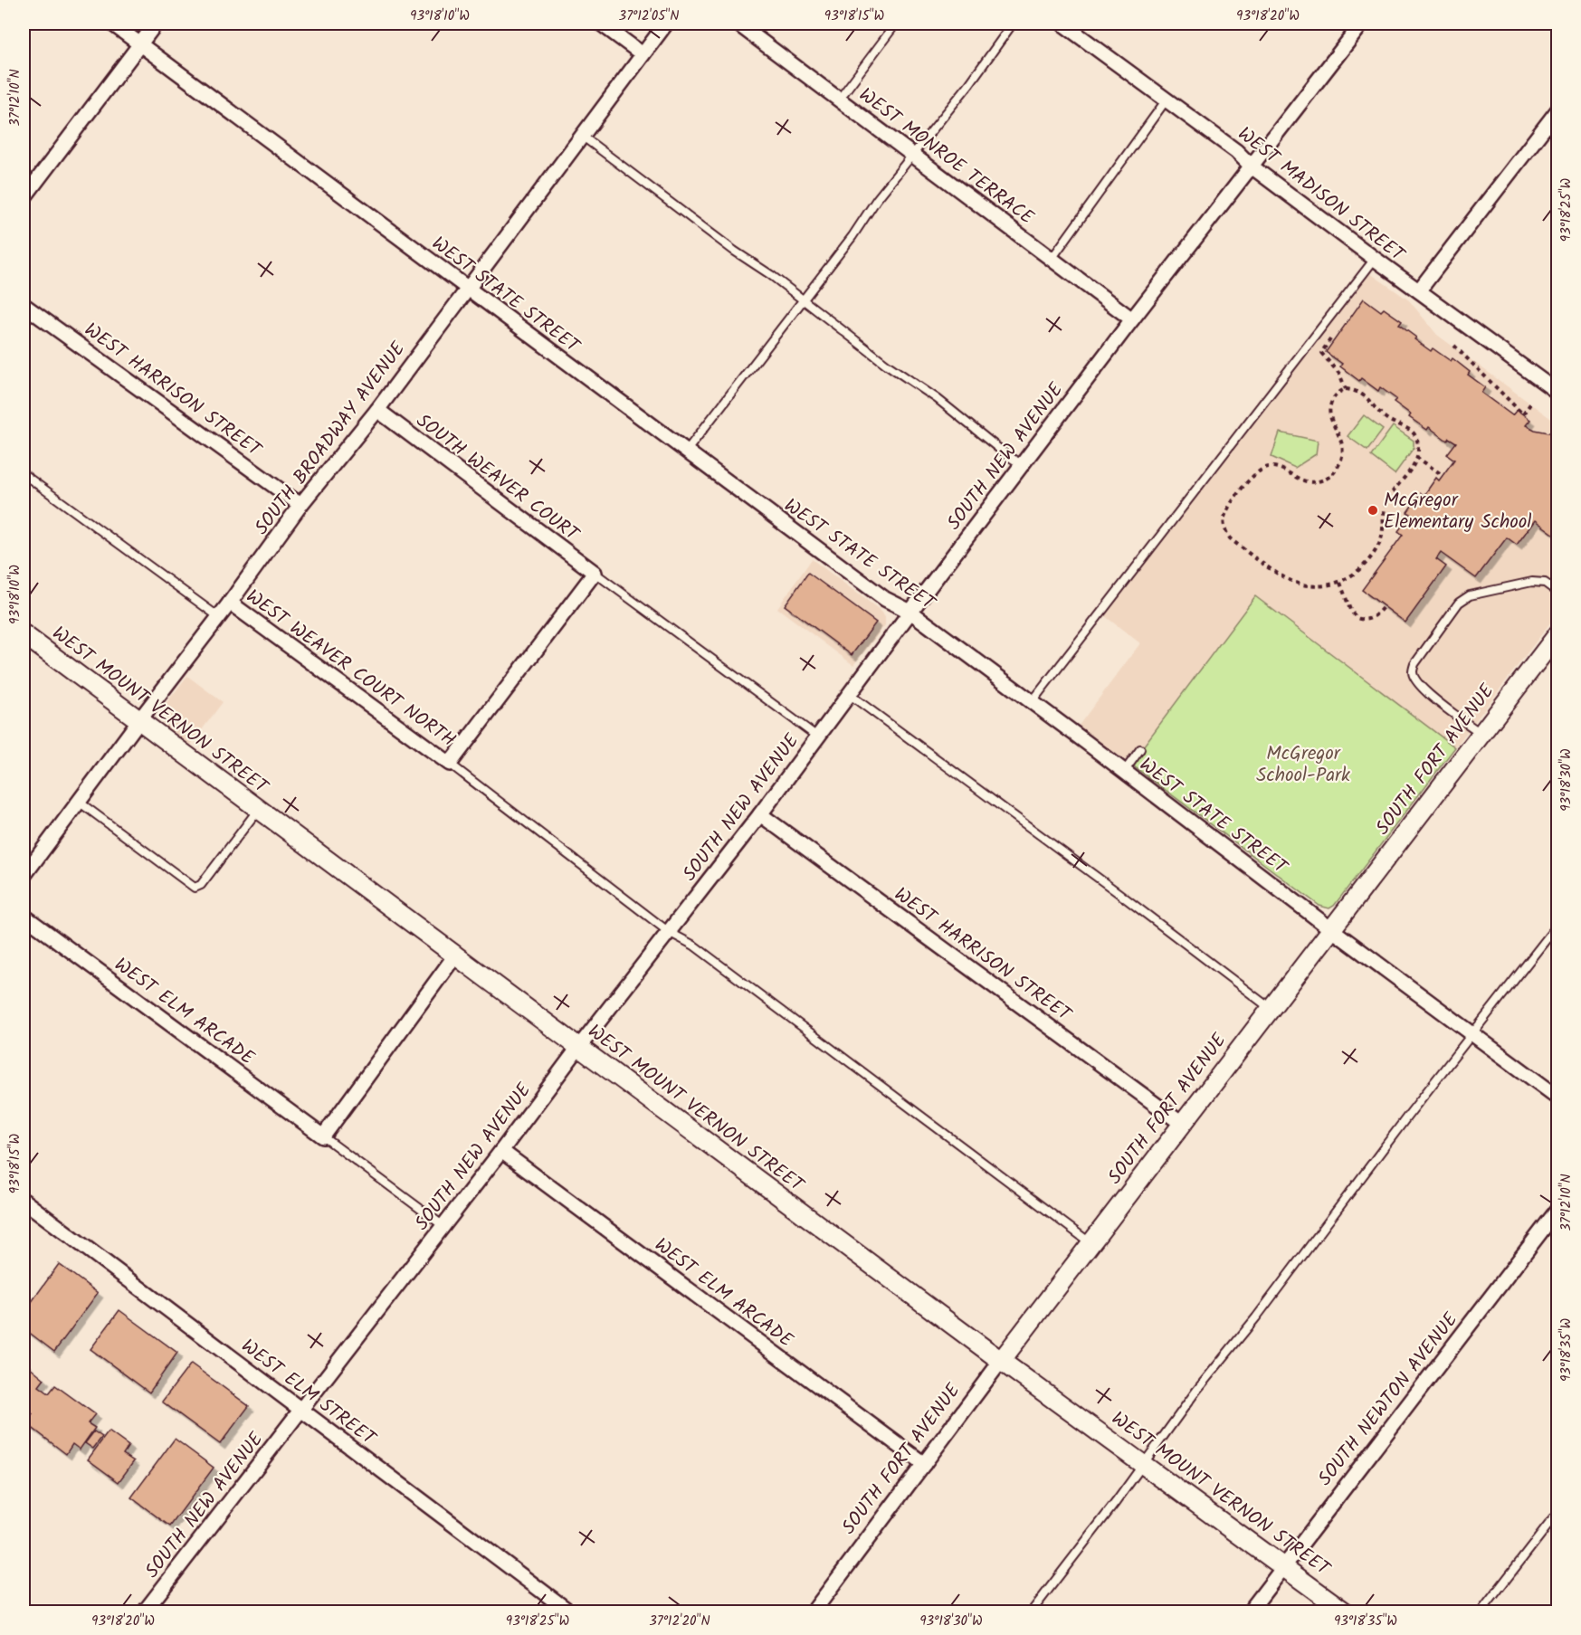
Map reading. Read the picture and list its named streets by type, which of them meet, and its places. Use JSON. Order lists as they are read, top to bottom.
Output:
{
  "streets": {
    "street": [
      "WEST MONROE TERRACE",
      "WEST MADISON STREET",
      "WEST STATE STREET",
      "WEST HARRISON STREET",
      "SOUTH BROADWAY AVENUE",
      "SOUTH NEW AVENUE",
      "SOUTH WEAVER COURT",
      "WEST WEAVER COURT NORTH",
      "WEST MOUNT VERNON STREET",
      "SOUTH FORT AVENUE",
      "WEST ELM ARCADE",
      "WEST ELM STREET",
      "SOUTH NEWTON AVENUE"
    ]
  },
  "crossings": [
    ["WEST MONROE TERRACE", "SOUTH NEW AVENUE"],
    ["WEST MADISON STREET", "SOUTH NEW AVENUE"],
    ["WEST STATE STREET", "SOUTH BROADWAY AVENUE"],
    ["WEST STATE STREET", "SOUTH NEW AVENUE"],
    ["WEST STATE STREET", "SOUTH FORT AVENUE"],
    ["WEST HARRISON STREET", "SOUTH BROADWAY AVENUE"],
    ["WEST HARRISON STREET", "SOUTH NEW AVENUE"],
    ["WEST HARRISON STREET", "SOUTH FORT AVENUE"],
    ["SOUTH BROADWAY AVENUE", "SOUTH WEAVER COURT"],
    ["SOUTH BROADWAY AVENUE", "WEST WEAVER COURT NORTH"],
    ["SOUTH BROADWAY AVENUE", "WEST MOUNT VERNON STREET"],
    ["SOUTH NEW AVENUE", "WEST MOUNT VERNON STREET"],
    ["SOUTH NEW AVENUE", "WEST ELM ARCADE"],
    ["SOUTH NEW AVENUE", "WEST ELM STREET"],
    ["WEST MOUNT VERNON STREET", "SOUTH FORT AVENUE"],
    ["WEST MOUNT VERNON STREET", "SOUTH NEWTON AVENUE"],
    ["SOUTH FORT AVENUE", "WEST ELM ARCADE"]
  ],
  "parks": ["McGregor School-Park"],
  "places": ["McGregor Elementary School"],
  "coordinates": [
    "93°18'10\"W",
    "37°12'05\"N",
    "93°18'15\"W",
    "93°18'20\"W",
    "37°12'10\"N",
    "93°18'25\"W",
    "93°18'30\"W",
    "93°18'35\"W",
    "37°12'20\"N"
  ]
}
